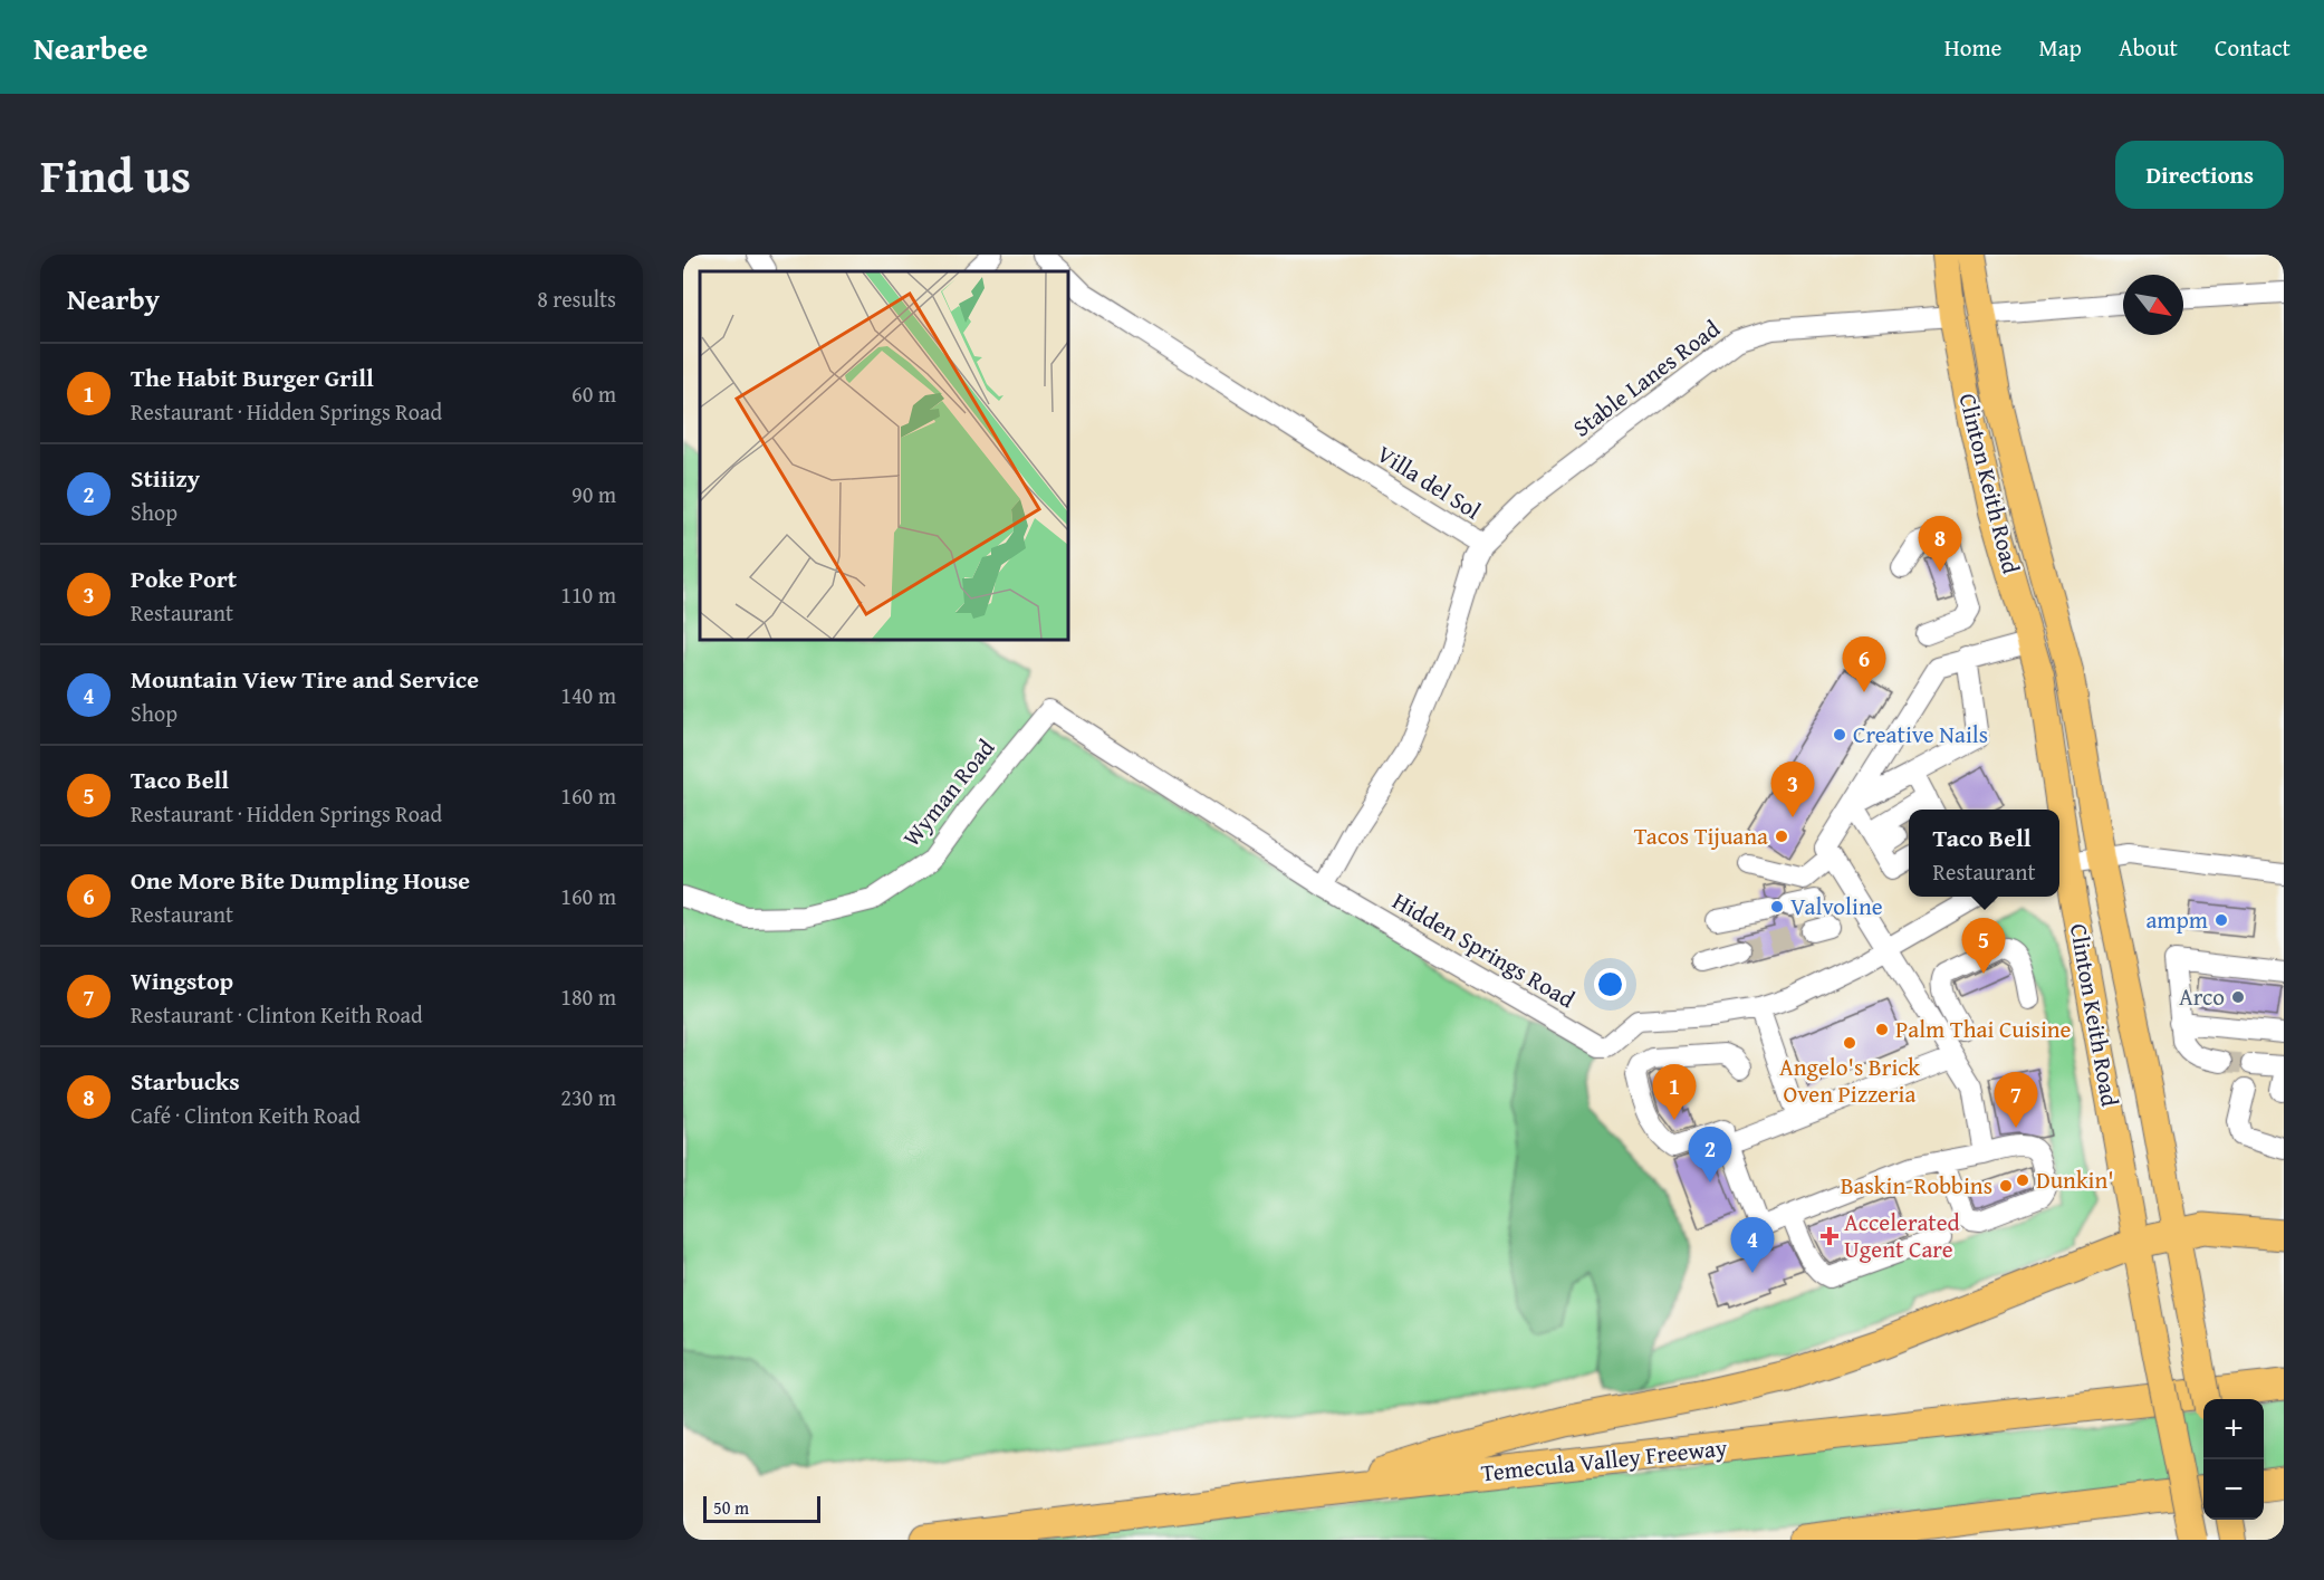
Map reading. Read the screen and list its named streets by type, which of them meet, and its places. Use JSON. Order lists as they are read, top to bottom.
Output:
{
  "streets": {
    "highway": ["Temecula Valley Freeway"],
    "main road": ["Clinton Keith Road"],
    "street": [
      "Stable Lanes Road",
      "Villa del Sol",
      "Wyman Road",
      "Hidden Springs Road"
    ]
  },
  "crossings": [
    ["Stable Lanes Road", "Villa del Sol"],
    ["Stable Lanes Road", "Clinton Keith Road"],
    ["Villa del Sol", "Hidden Springs Road"],
    ["Wyman Road", "Hidden Springs Road"]
  ],
  "places": {
    "other": [
      "Creative Nails",
      "Tacos Tijuana",
      "Valvoline",
      "ampm",
      "Arco",
      "Palm Thai Cuisine",
      "Angelo's Brick Oven Pizzeria",
      "Dunkin'",
      "Baskin-Robbins"
    ],
    "health": ["Accelerated Ugent Care"]
  },
  "scale_bar": "50 m",
  "north": "bottom right",
  "page": {
    "header": "Nearbee",
    "nav": [
      "Home",
      "Map",
      "About",
      "Contact"
    ],
    "title": "Find us",
    "buttons": "Directions",
    "heading": ["Nearby", "8 results"],
    "list": [
      {
        "mark": "1",
        "name": "The Habit Burger Grill",
        "note": "Restaurant · Hidden Springs Road",
        "value": "60 m"
      },
      {
        "mark": "2",
        "name": "Stiiizy",
        "note": "Shop",
        "value": "90 m"
      },
      {
        "mark": "3",
        "name": "Poke Port",
        "note": "Restaurant",
        "value": "110 m"
      },
      {
        "mark": "4",
        "name": "Mountain View Tire and Service",
        "note": "Shop",
        "value": "140 m"
      },
      {
        "mark": "5",
        "name": "Taco Bell",
        "note": "Restaurant · Hidden Springs Road",
        "value": "160 m"
      },
      {
        "mark": "6",
        "name": "One More Bite Dumpling House",
        "note": "Restaurant",
        "value": "160 m"
      },
      {
        "mark": "7",
        "name": "Wingstop",
        "note": "Restaurant · Clinton Keith Road",
        "value": "180 m"
      },
      {
        "mark": "8",
        "name": "Starbucks",
        "note": "Café · Clinton Keith Road",
        "value": "230 m"
      }
    ],
    "pins": [
      "8",
      "6",
      "3",
      "5",
      "1",
      "7",
      "2",
      "4"
    ],
    "popup": ["Taco Bell", "Restaurant"],
    "map_buttons": ["+", "−"],
    "scale": "50 m"
  }
}
